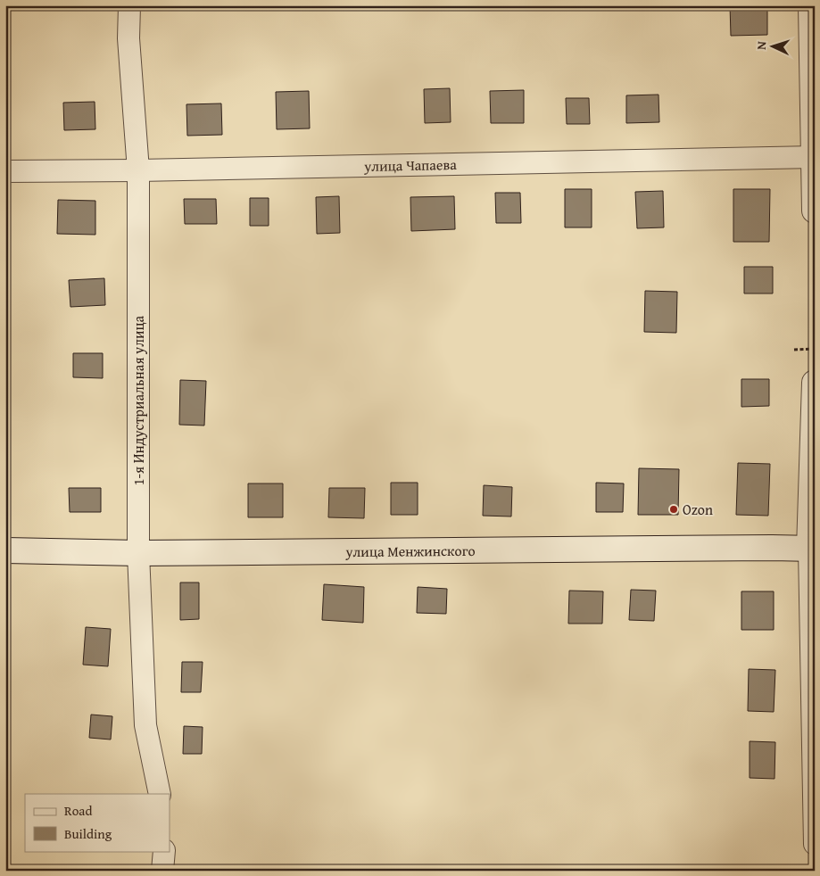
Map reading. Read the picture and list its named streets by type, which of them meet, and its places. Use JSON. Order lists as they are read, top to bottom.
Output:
{
  "streets": {
    "main road": ["улица Менжинского"],
    "street": ["улица Чапаева", "1-я Индустриальная улица"]
  },
  "crossings": [
    ["улица Чапаева", "1-я Индустриальная улица"],
    ["1-я Индустриальная улица", "улица Менжинского"]
  ],
  "places": ["Ozon"],
  "legend": ["Road", "Building"],
  "north": "left"
}
